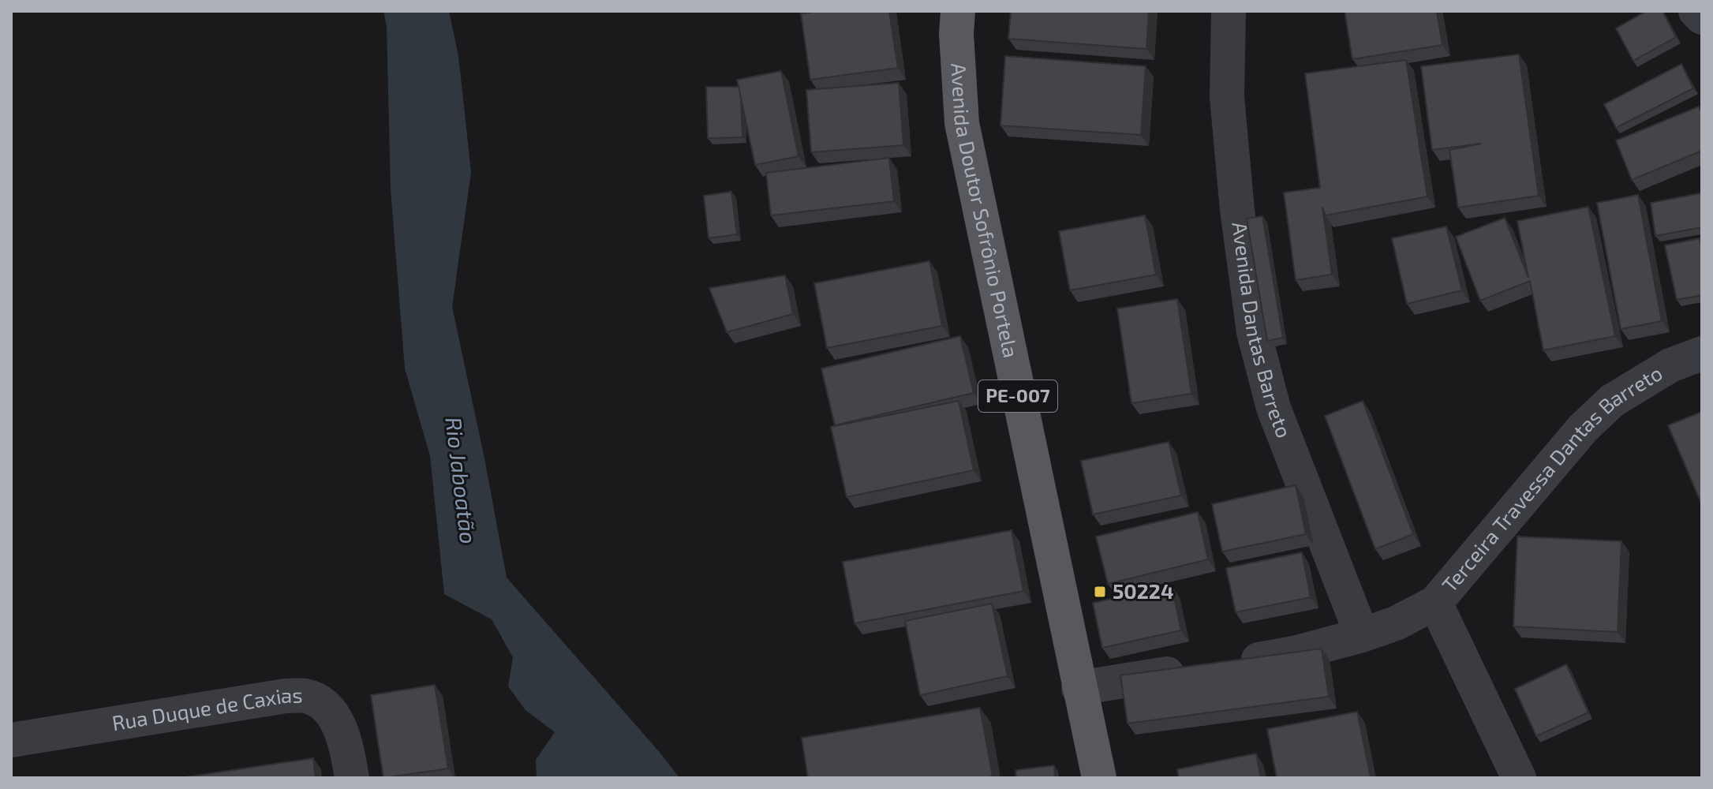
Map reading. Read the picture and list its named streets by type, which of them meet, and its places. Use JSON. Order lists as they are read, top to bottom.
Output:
{
  "streets": {
    "main road": ["Avenida Doutor Sofrônio Portela", "PE-007"],
    "street": ["Avenida Dantas Barreto", "Terceira Travessa Dantas Barreto", "Rua Duque de Caxias"]
  },
  "crossings": [
    ["Avenida Doutor Sofrônio Portela", "Terceira Travessa Dantas Barreto"],
    ["Avenida Dantas Barreto", "Terceira Travessa Dantas Barreto"]
  ],
  "water": ["Rio Jaboatão"],
  "places": {
    "transit": ["50224"]
  }
}
